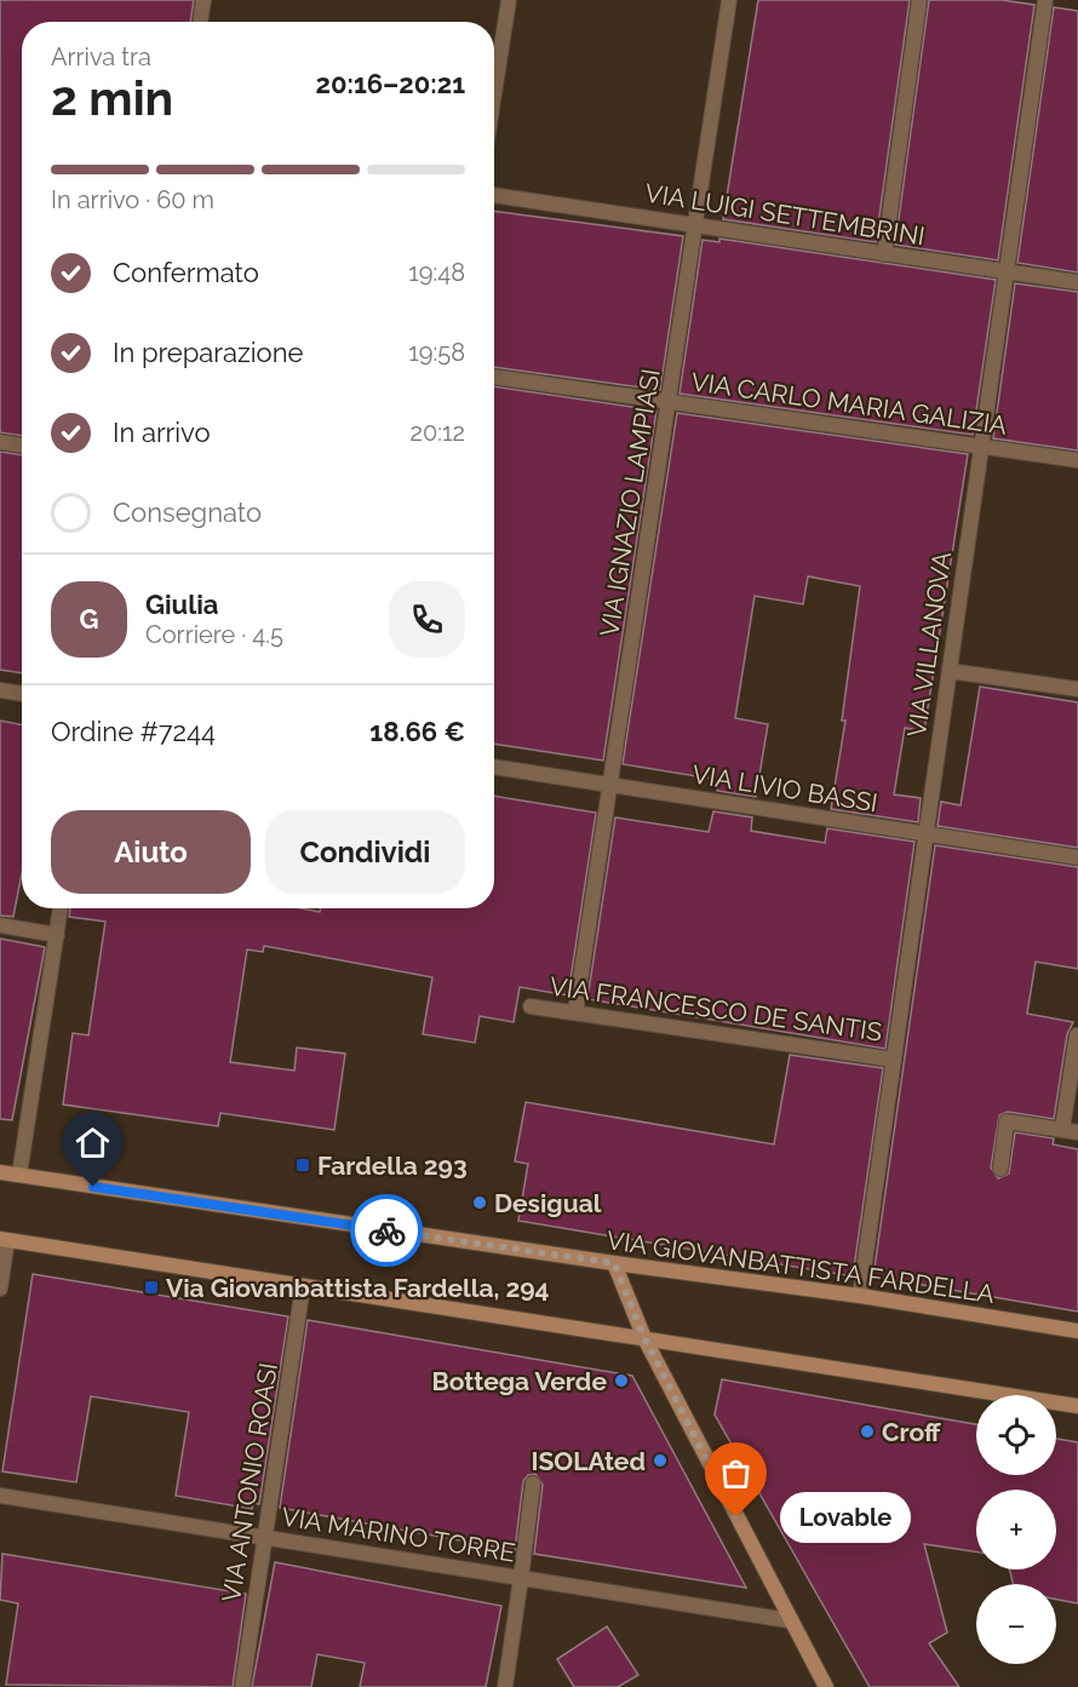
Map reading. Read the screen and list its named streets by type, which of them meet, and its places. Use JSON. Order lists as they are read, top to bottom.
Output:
{
  "streets": {
    "main road": ["VIA GIOVANBATTISTA FARDELLA"],
    "street": [
      "VIA LUIGI SETTEMBRINI",
      "VIA CARLO MARIA GALIZIA",
      "VIA IGNAZIO LAMPIASI",
      "VIA VILLANOVA",
      "VIA LIVIO BASSI",
      "VIA FRANCESCO DE SANTIS",
      "VIA ANTONIO ROASI",
      "VIA MARINO TORRE"
    ]
  },
  "crossings": [
    ["VIA LUIGI SETTEMBRINI", "VIA IGNAZIO LAMPIASI"],
    ["VIA LUIGI SETTEMBRINI", "VIA VILLANOVA"],
    ["VIA CARLO MARIA GALIZIA", "VIA IGNAZIO LAMPIASI"],
    ["VIA CARLO MARIA GALIZIA", "VIA VILLANOVA"],
    ["VIA IGNAZIO LAMPIASI", "VIA LIVIO BASSI"],
    ["VIA IGNAZIO LAMPIASI", "VIA FRANCESCO DE SANTIS"],
    ["VIA VILLANOVA", "VIA LIVIO BASSI"],
    ["VIA VILLANOVA", "VIA FRANCESCO DE SANTIS"],
    ["VIA VILLANOVA", "VIA GIOVANBATTISTA FARDELLA"],
    ["VIA ANTONIO ROASI", "VIA MARINO TORRE"]
  ],
  "places": {
    "transit": ["Fardella 293", "Via Giovanbattista Fardella, 294"],
    "other": [
      "Desigual",
      "Bottega Verde",
      "Croff",
      "ISOLAted",
      "Lovable"
    ]
  },
  "page": {
    "heading": ["2 min", "Arriva tra", "20:16–20:21"],
    "panel": [
      "Giulia",
      "Corriere · 4.5",
      "Ordine #7244",
      "18.66 €"
    ],
    "bar": "In arrivo · 60 m",
    "list": [
      ["Confermato", "19:48"],
      ["In preparazione", "19:58"],
      ["In arrivo", "20:12"],
      "Consegnato"
    ],
    "round": "G",
    "buttons": ["Aiuto", "Condividi"],
    "map_buttons": ["+", "−"],
    "bubble": "Lovable"
  }
}
